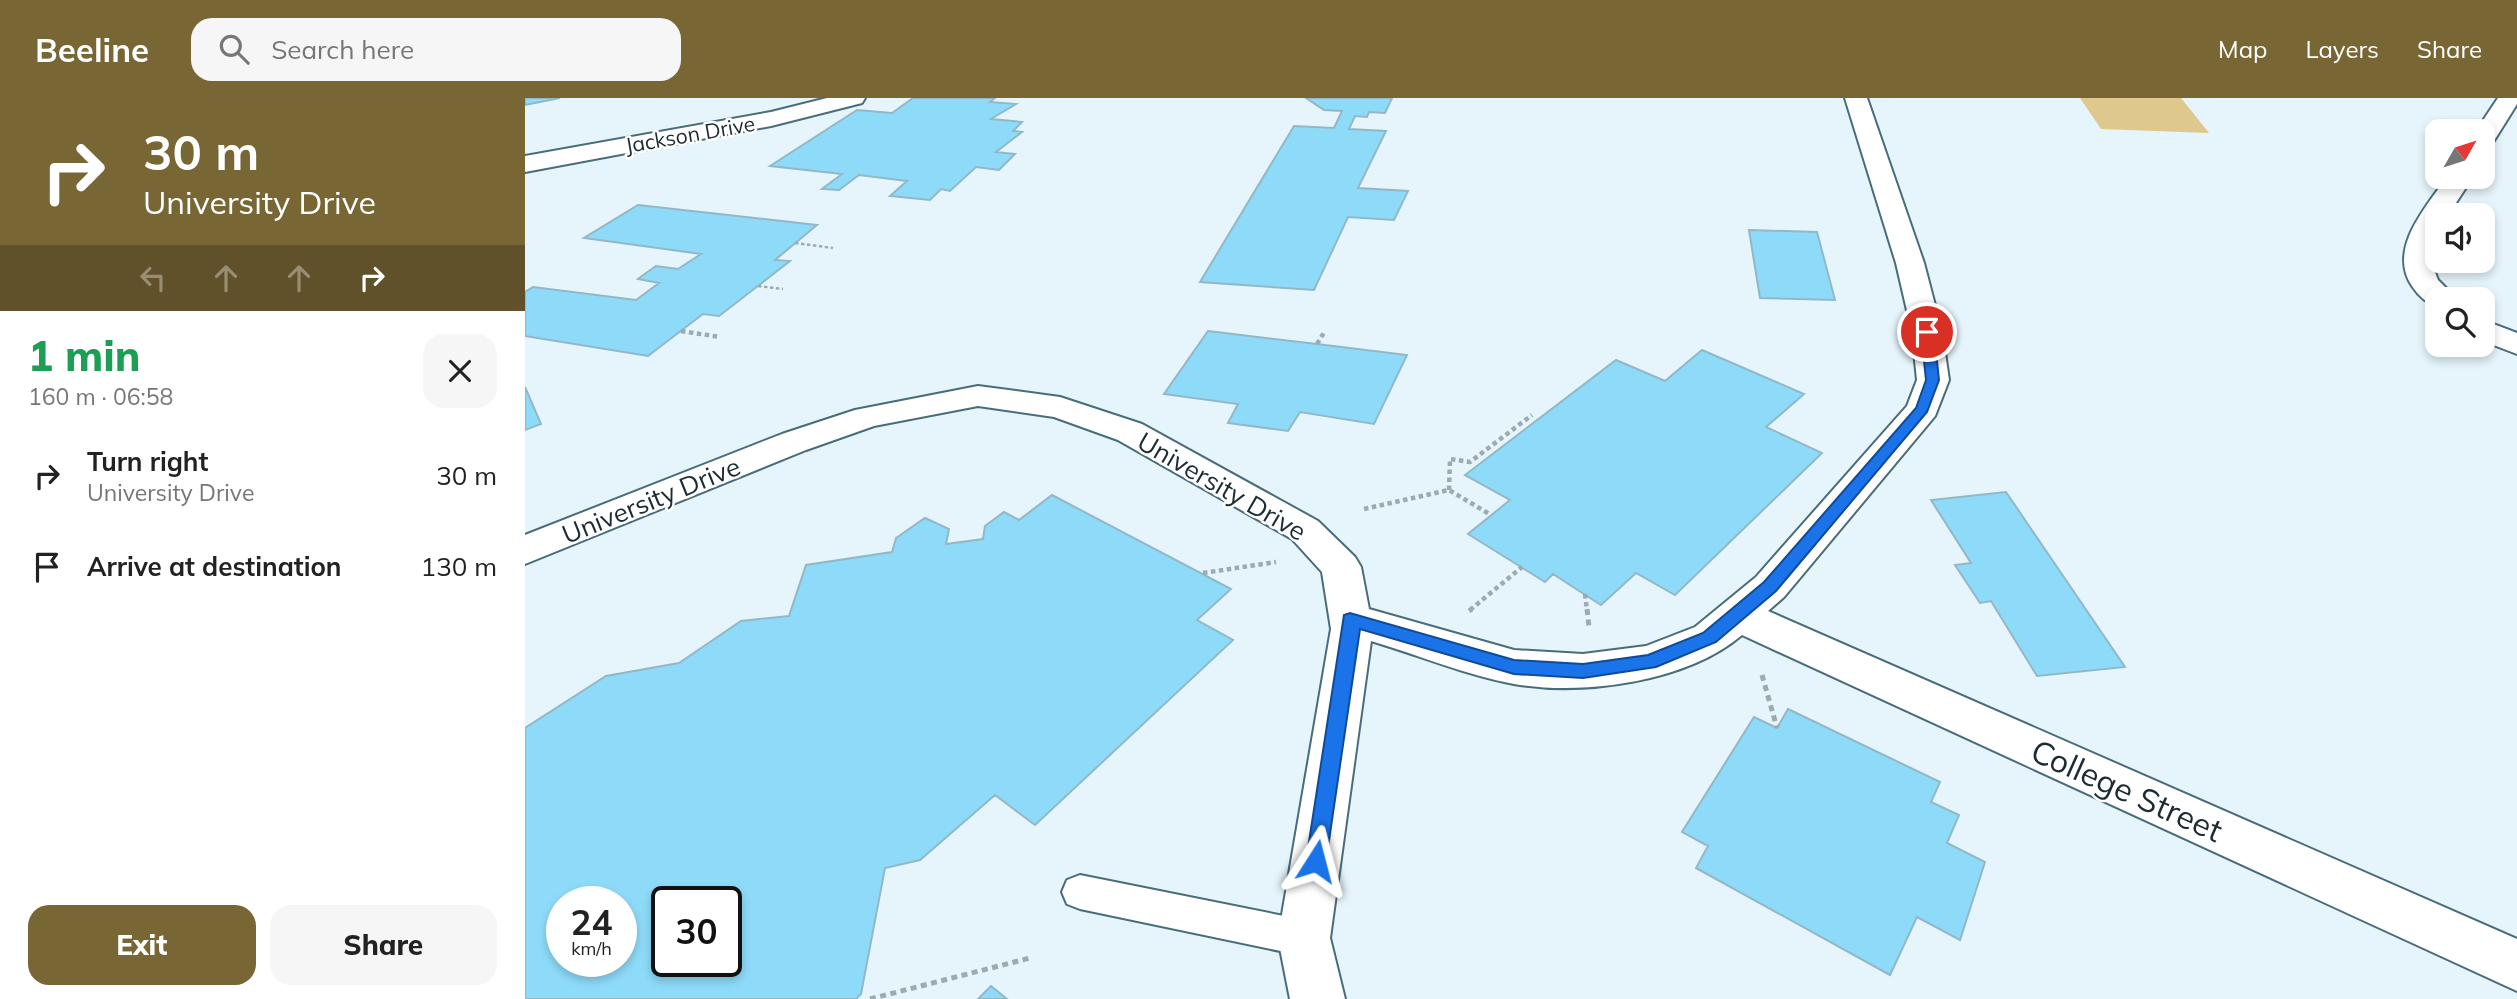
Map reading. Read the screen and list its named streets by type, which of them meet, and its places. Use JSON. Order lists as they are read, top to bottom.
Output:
{
  "streets": {
    "street": ["Jackson Drive", "University Drive", "College Street"]
  },
  "north": "top right",
  "page": {
    "header": "Beeline",
    "search": "Search here",
    "nav": ["Map", "Layers", "Share"],
    "turn": ["30 m", "University Drive"],
    "heading": ["1 min", "160 m · 06:58"],
    "list": [
      {
        "name": "Turn right",
        "note": "University Drive",
        "value": "30 m"
      },
      {
        "name": "Arrive at destination",
        "value": "130 m"
      }
    ],
    "speed": "24 km/h",
    "limit": "30",
    "buttons": ["Exit", "Share"]
  }
}
